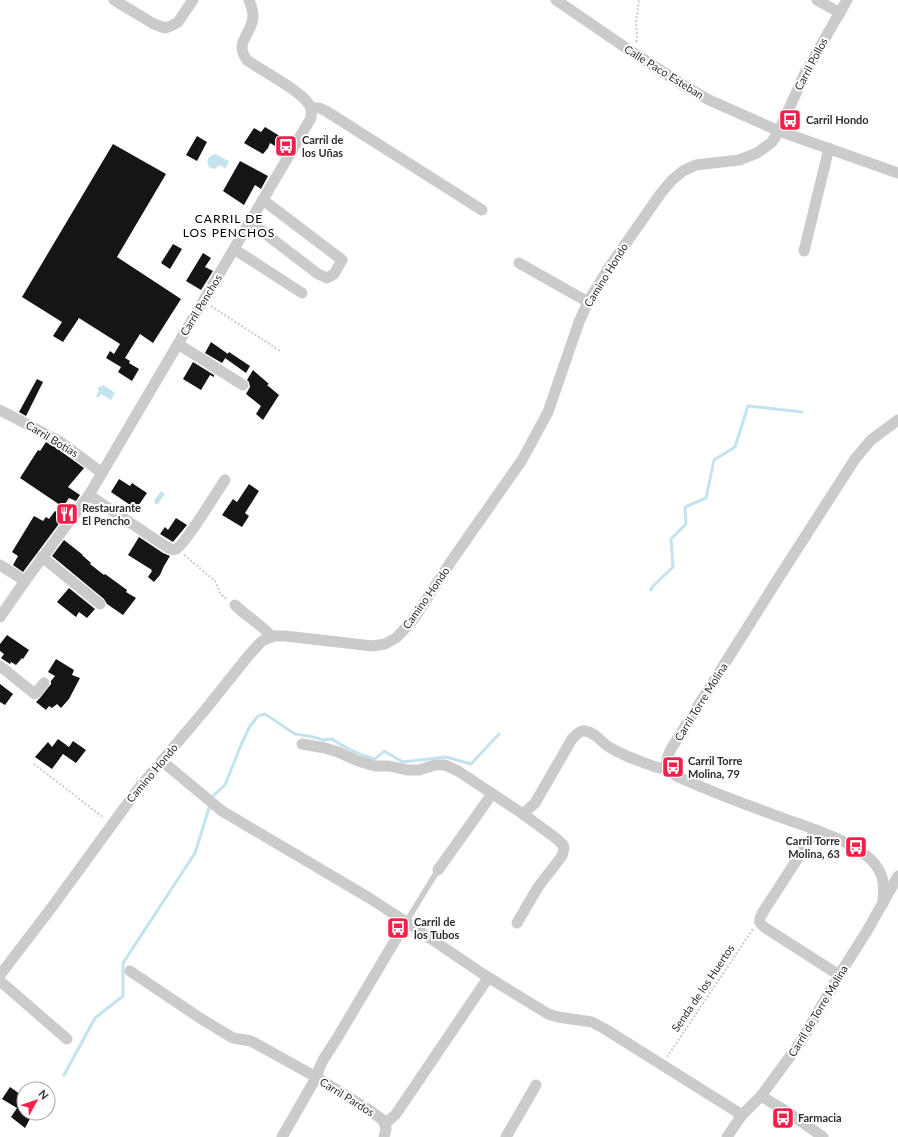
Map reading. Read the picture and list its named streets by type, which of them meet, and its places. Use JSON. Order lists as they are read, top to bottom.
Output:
{
  "streets": {
    "street": [
      "Carril Pollos",
      "Calle Paco Esteban",
      "Camino Hondo",
      "Carril Penchos",
      "Carril Botías",
      "Carril Torre Molina",
      "Carril de Torre Molina",
      "Carril Pardos"
    ],
    "path": ["Senda de los Huertos"]
  },
  "crossings": [
    ["Carril Pollos", "Calle Paco Esteban"],
    ["Carril Pollos", "Camino Hondo"],
    ["Calle Paco Esteban", "Camino Hondo"],
    ["Carril Penchos", "Carril Botías"]
  ],
  "districts": ["CARRIL DE LOS PENCHOS"],
  "places": {
    "bus stop": [
      "Carril Hondo",
      "Carril de los Uñas",
      "Carril Torre Molina, 79",
      "Carril Torre Molina, 63",
      "Carril de los Tubos",
      "Farmacia"
    ],
    "restaurant": ["Restaurante El Pencho"]
  },
  "north": "top right"
}
